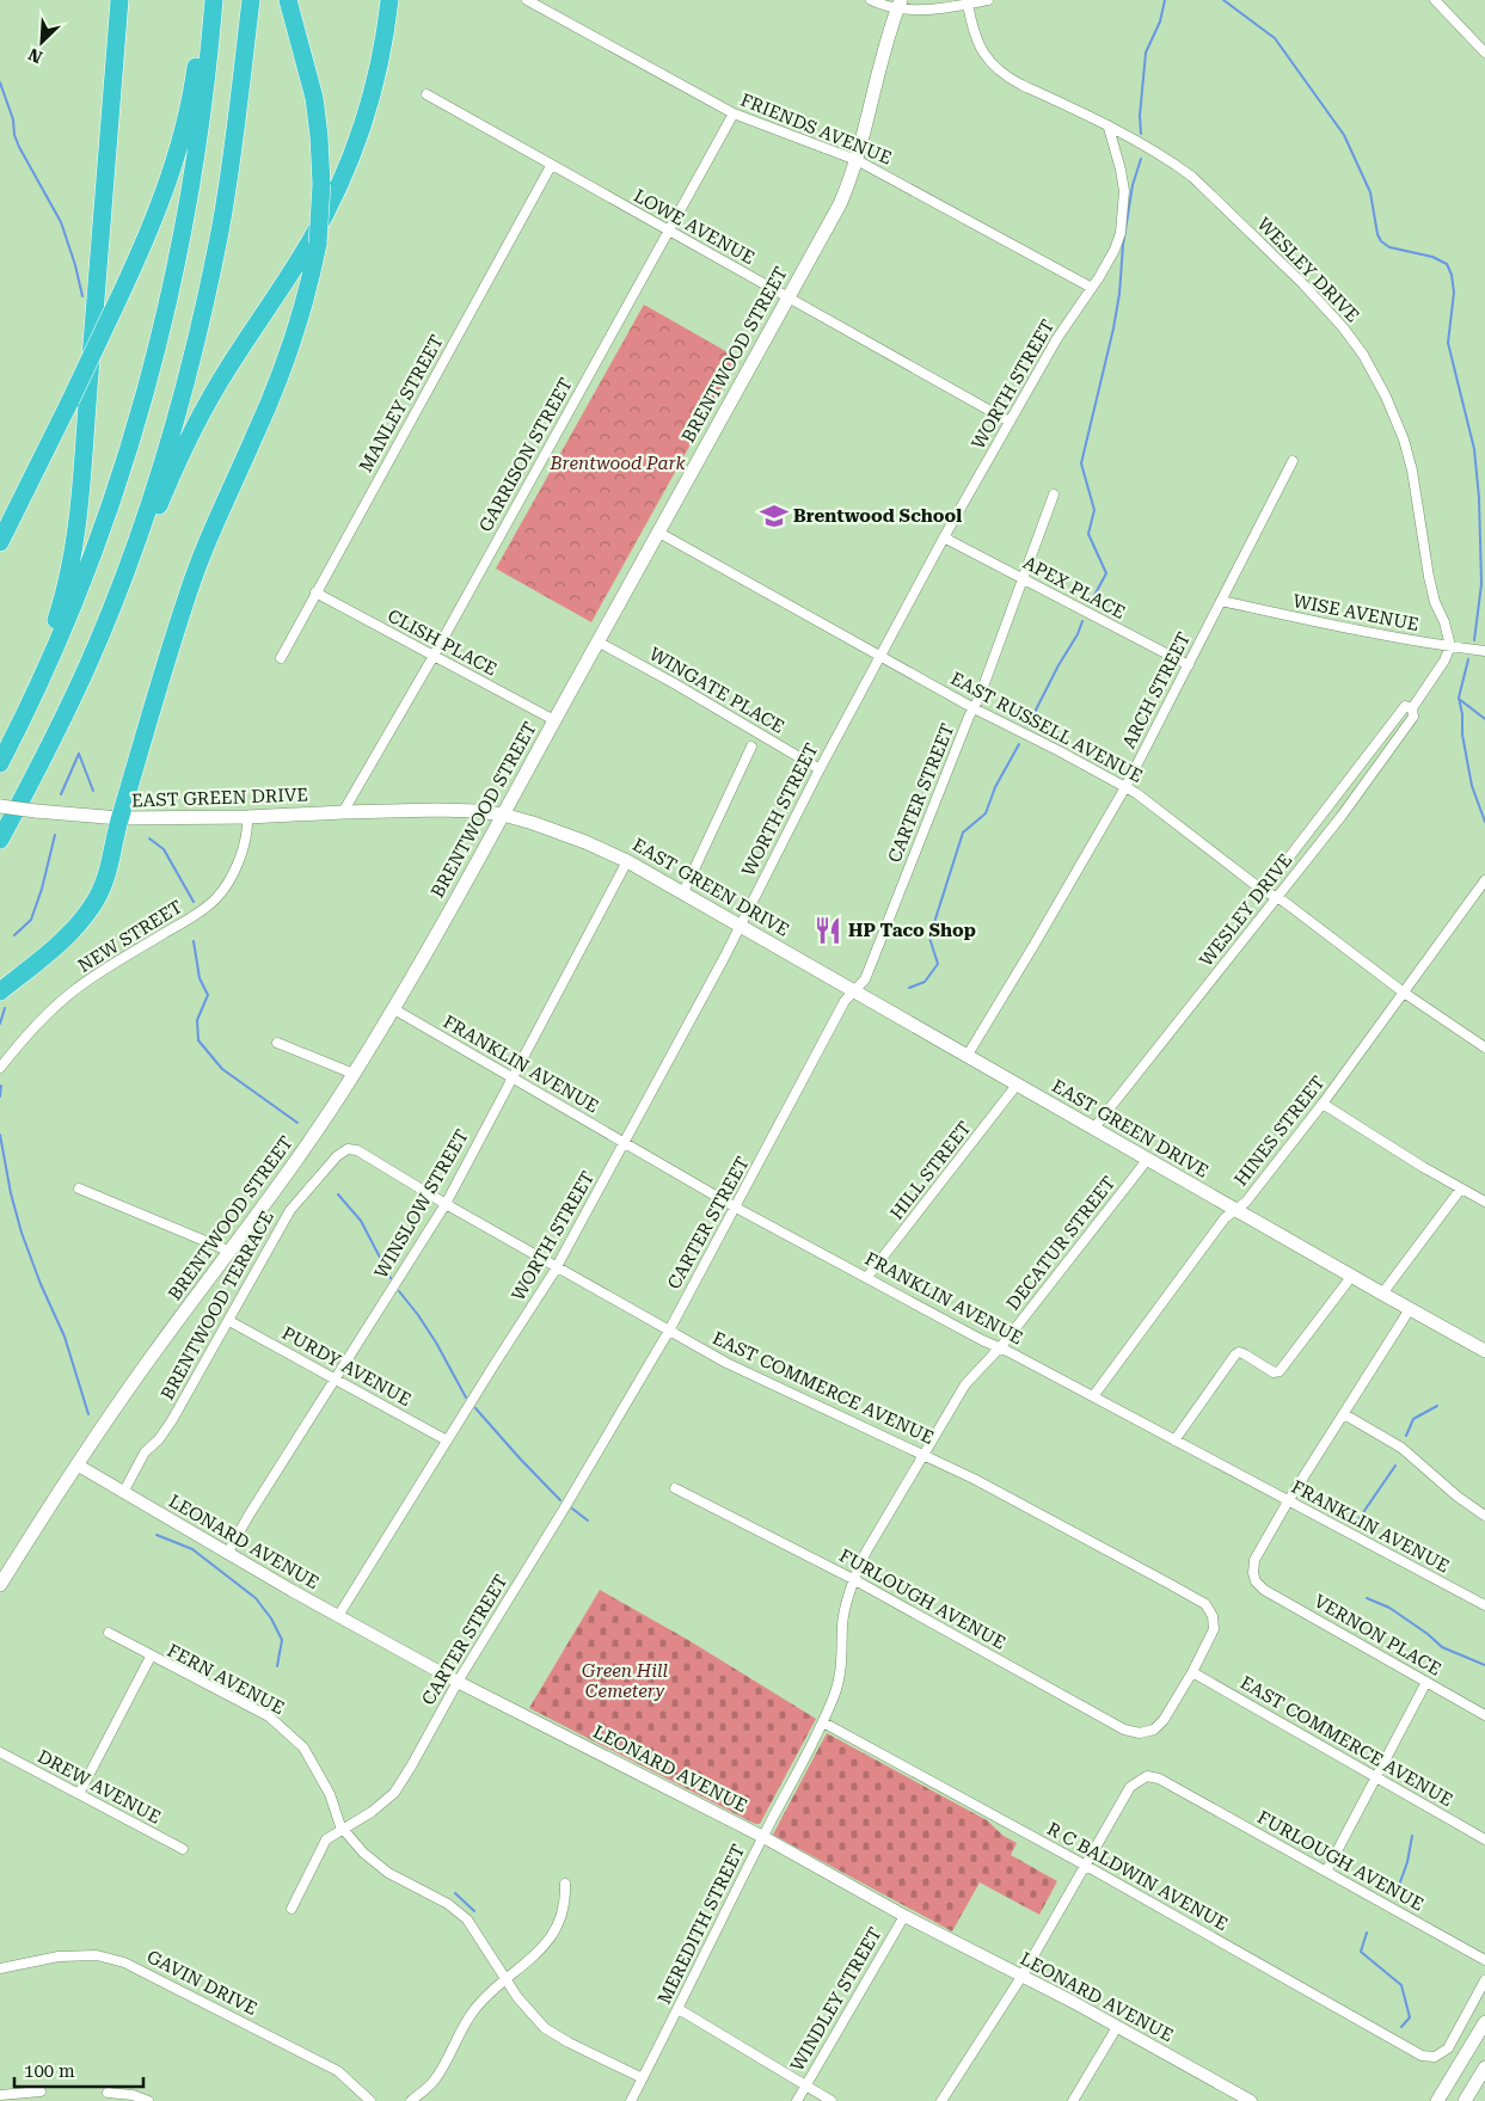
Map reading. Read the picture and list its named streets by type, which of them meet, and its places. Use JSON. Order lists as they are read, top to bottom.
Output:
{
  "streets": {
    "main road": ["BRENTWOOD STREET", "EAST GREEN DRIVE"],
    "street": [
      "FRIENDS AVENUE",
      "LOWE AVENUE",
      "WESLEY DRIVE",
      "WORTH STREET",
      "MANLEY STREET",
      "GARRISON STREET",
      "APEX PLACE",
      "WISE AVENUE",
      "CLISH PLACE",
      "WINGATE PLACE",
      "ARCH STREET",
      "EAST RUSSELL AVENUE",
      "CARTER STREET",
      "NEW STREET",
      "FRANKLIN AVENUE",
      "HINES STREET",
      "HILL STREET",
      "WINSLOW STREET",
      "DECATUR STREET",
      "BRENTWOOD TERRACE",
      "PURDY AVENUE",
      "EAST COMMERCE AVENUE",
      "LEONARD AVENUE",
      "FURLOUGH AVENUE",
      "VERNON PLACE",
      "FERN AVENUE",
      "DREW AVENUE",
      "R C BALDWIN AVENUE",
      "MEREDITH STREET",
      "GAVIN DRIVE",
      "WINDLEY STREET"
    ]
  },
  "crossings": [
    ["FRIENDS AVENUE", "BRENTWOOD STREET"],
    ["FRIENDS AVENUE", "WORTH STREET"],
    ["FRIENDS AVENUE", "GARRISON STREET"],
    ["LOWE AVENUE", "BRENTWOOD STREET"],
    ["LOWE AVENUE", "WORTH STREET"],
    ["LOWE AVENUE", "MANLEY STREET"],
    ["LOWE AVENUE", "GARRISON STREET"],
    ["WESLEY DRIVE", "WORTH STREET"],
    ["WESLEY DRIVE", "WISE AVENUE"],
    ["WESLEY DRIVE", "EAST RUSSELL AVENUE"],
    ["WESLEY DRIVE", "EAST GREEN DRIVE"],
    ["BRENTWOOD STREET", "CLISH PLACE"],
    ["BRENTWOOD STREET", "WINGATE PLACE"],
    ["BRENTWOOD STREET", "EAST RUSSELL AVENUE"],
    ["BRENTWOOD STREET", "EAST GREEN DRIVE"],
    ["BRENTWOOD STREET", "FRANKLIN AVENUE"],
    ["BRENTWOOD STREET", "LEONARD AVENUE"],
    ["WORTH STREET", "APEX PLACE"],
    ["WORTH STREET", "WINGATE PLACE"],
    ["WORTH STREET", "EAST RUSSELL AVENUE"],
    ["WORTH STREET", "EAST GREEN DRIVE"],
    ["WORTH STREET", "FRANKLIN AVENUE"],
    ["WORTH STREET", "PURDY AVENUE"],
    ["WORTH STREET", "EAST COMMERCE AVENUE"],
    ["WORTH STREET", "LEONARD AVENUE"],
    ["MANLEY STREET", "CLISH PLACE"],
    ["GARRISON STREET", "CLISH PLACE"],
    ["GARRISON STREET", "EAST GREEN DRIVE"],
    ["APEX PLACE", "ARCH STREET"],
    ["APEX PLACE", "CARTER STREET"],
    ["WISE AVENUE", "ARCH STREET"],
    ["ARCH STREET", "EAST RUSSELL AVENUE"],
    ["ARCH STREET", "EAST GREEN DRIVE"],
    ["EAST RUSSELL AVENUE", "CARTER STREET"],
    ["EAST RUSSELL AVENUE", "HINES STREET"],
    ["CARTER STREET", "EAST GREEN DRIVE"],
    ["CARTER STREET", "FRANKLIN AVENUE"],
    ["CARTER STREET", "EAST COMMERCE AVENUE"],
    ["CARTER STREET", "LEONARD AVENUE"],
    ["CARTER STREET", "FERN AVENUE"],
    ["EAST GREEN DRIVE", "NEW STREET"],
    ["EAST GREEN DRIVE", "HINES STREET"],
    ["EAST GREEN DRIVE", "HILL STREET"],
    ["EAST GREEN DRIVE", "WINSLOW STREET"],
    ["EAST GREEN DRIVE", "DECATUR STREET"],
    ["FRANKLIN AVENUE", "HINES STREET"],
    ["FRANKLIN AVENUE", "HILL STREET"],
    ["FRANKLIN AVENUE", "WINSLOW STREET"],
    ["FRANKLIN AVENUE", "DECATUR STREET"],
    ["FRANKLIN AVENUE", "VERNON PLACE"],
    ["FRANKLIN AVENUE", "MEREDITH STREET"],
    ["WINSLOW STREET", "PURDY AVENUE"],
    ["WINSLOW STREET", "EAST COMMERCE AVENUE"],
    ["WINSLOW STREET", "LEONARD AVENUE"],
    ["DECATUR STREET", "MEREDITH STREET"],
    ["BRENTWOOD TERRACE", "PURDY AVENUE"],
    ["BRENTWOOD TERRACE", "EAST COMMERCE AVENUE"],
    ["BRENTWOOD TERRACE", "LEONARD AVENUE"],
    ["EAST COMMERCE AVENUE", "FURLOUGH AVENUE"],
    ["EAST COMMERCE AVENUE", "MEREDITH STREET"],
    ["LEONARD AVENUE", "MEREDITH STREET"],
    ["LEONARD AVENUE", "WINDLEY STREET"],
    ["FURLOUGH AVENUE", "R C BALDWIN AVENUE"],
    ["FURLOUGH AVENUE", "MEREDITH STREET"],
    ["FERN AVENUE", "MEREDITH STREET"],
    ["R C BALDWIN AVENUE", "MEREDITH STREET"]
  ],
  "parks": ["Brentwood Park", "Green Hill Cemetery"],
  "places": {
    "school or university": ["Brentwood School"],
    "restaurant": ["HP Taco Shop"]
  },
  "scale_bar": "100 m",
  "north": "bottom left"
}
